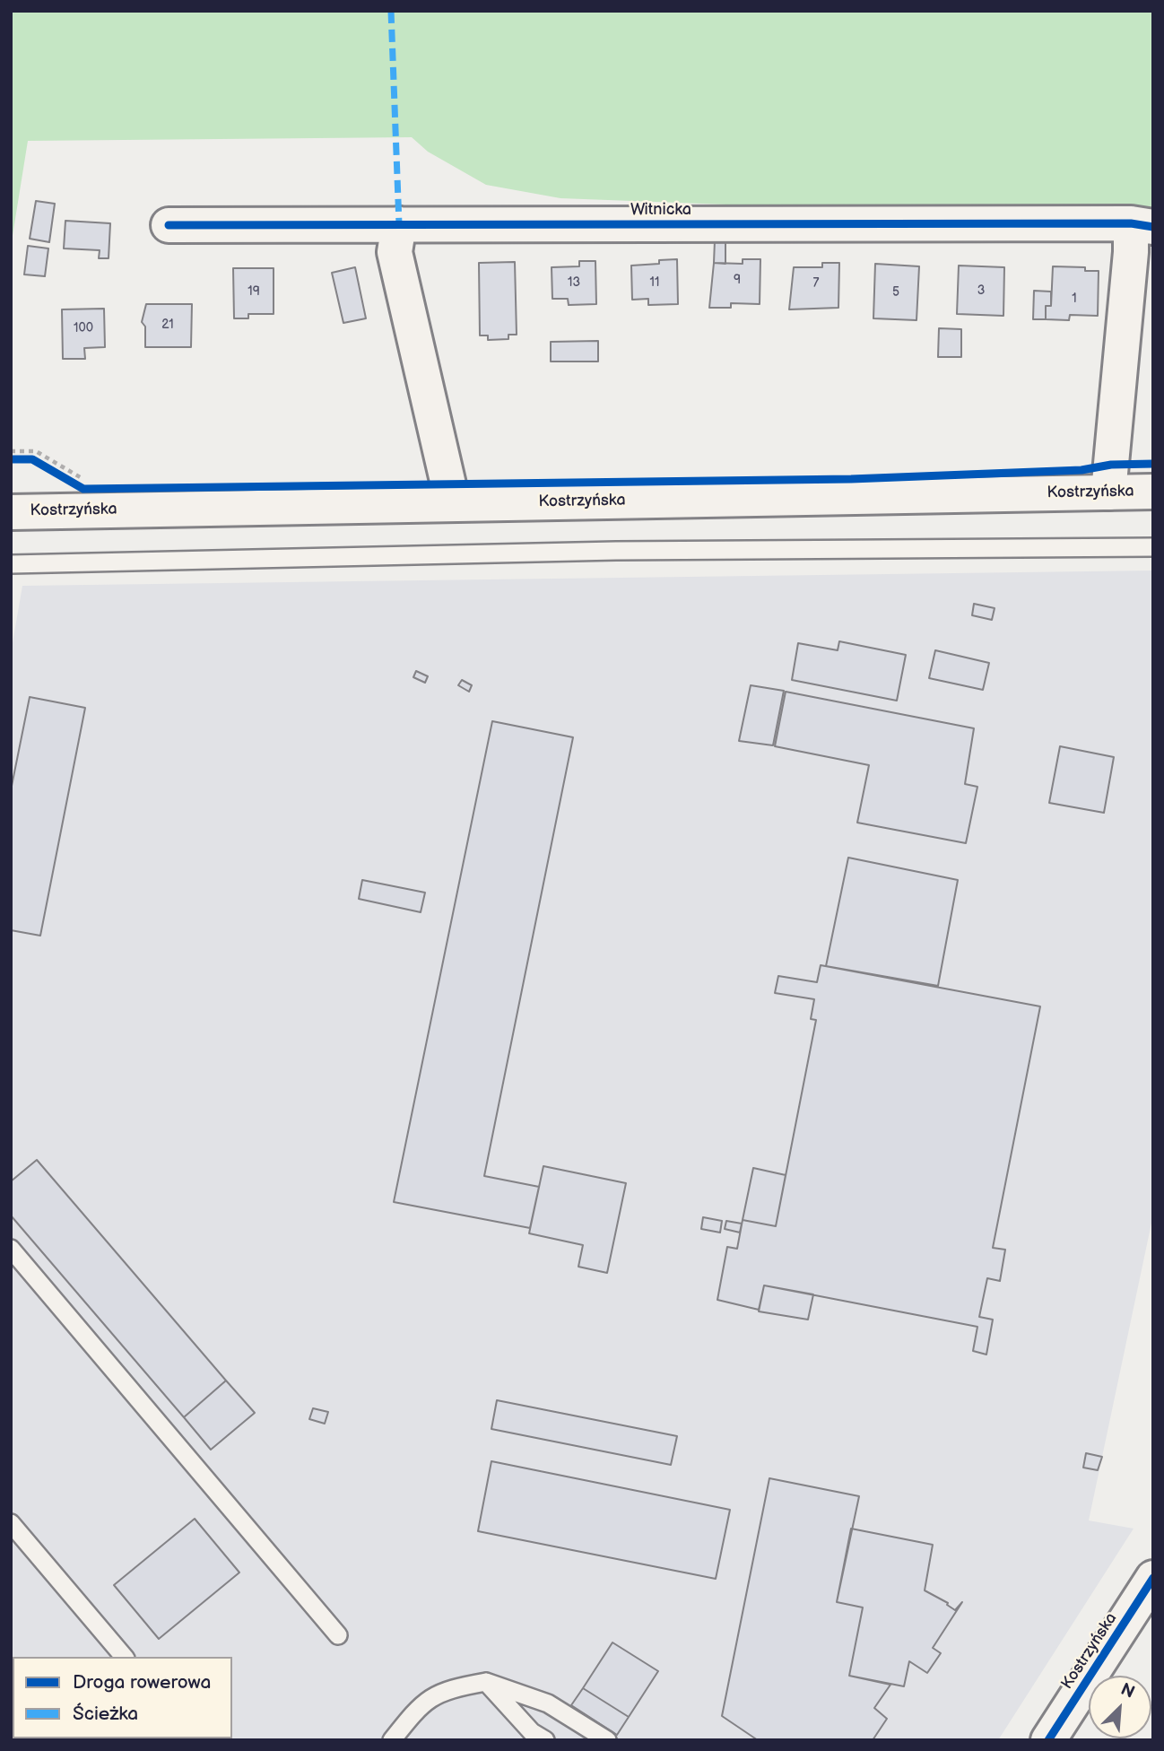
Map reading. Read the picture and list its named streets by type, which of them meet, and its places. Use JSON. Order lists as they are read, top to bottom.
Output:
{
  "streets": {
    "street": ["Witnicka", "Kostrzyńska"]
  },
  "house_numbers": [
    "9",
    "13",
    "11",
    "7",
    "3",
    "19",
    "5",
    "1",
    "21",
    "100"
  ],
  "legend": ["Droga rowerowa", "Ścieżka"],
  "north": "top right"
}
